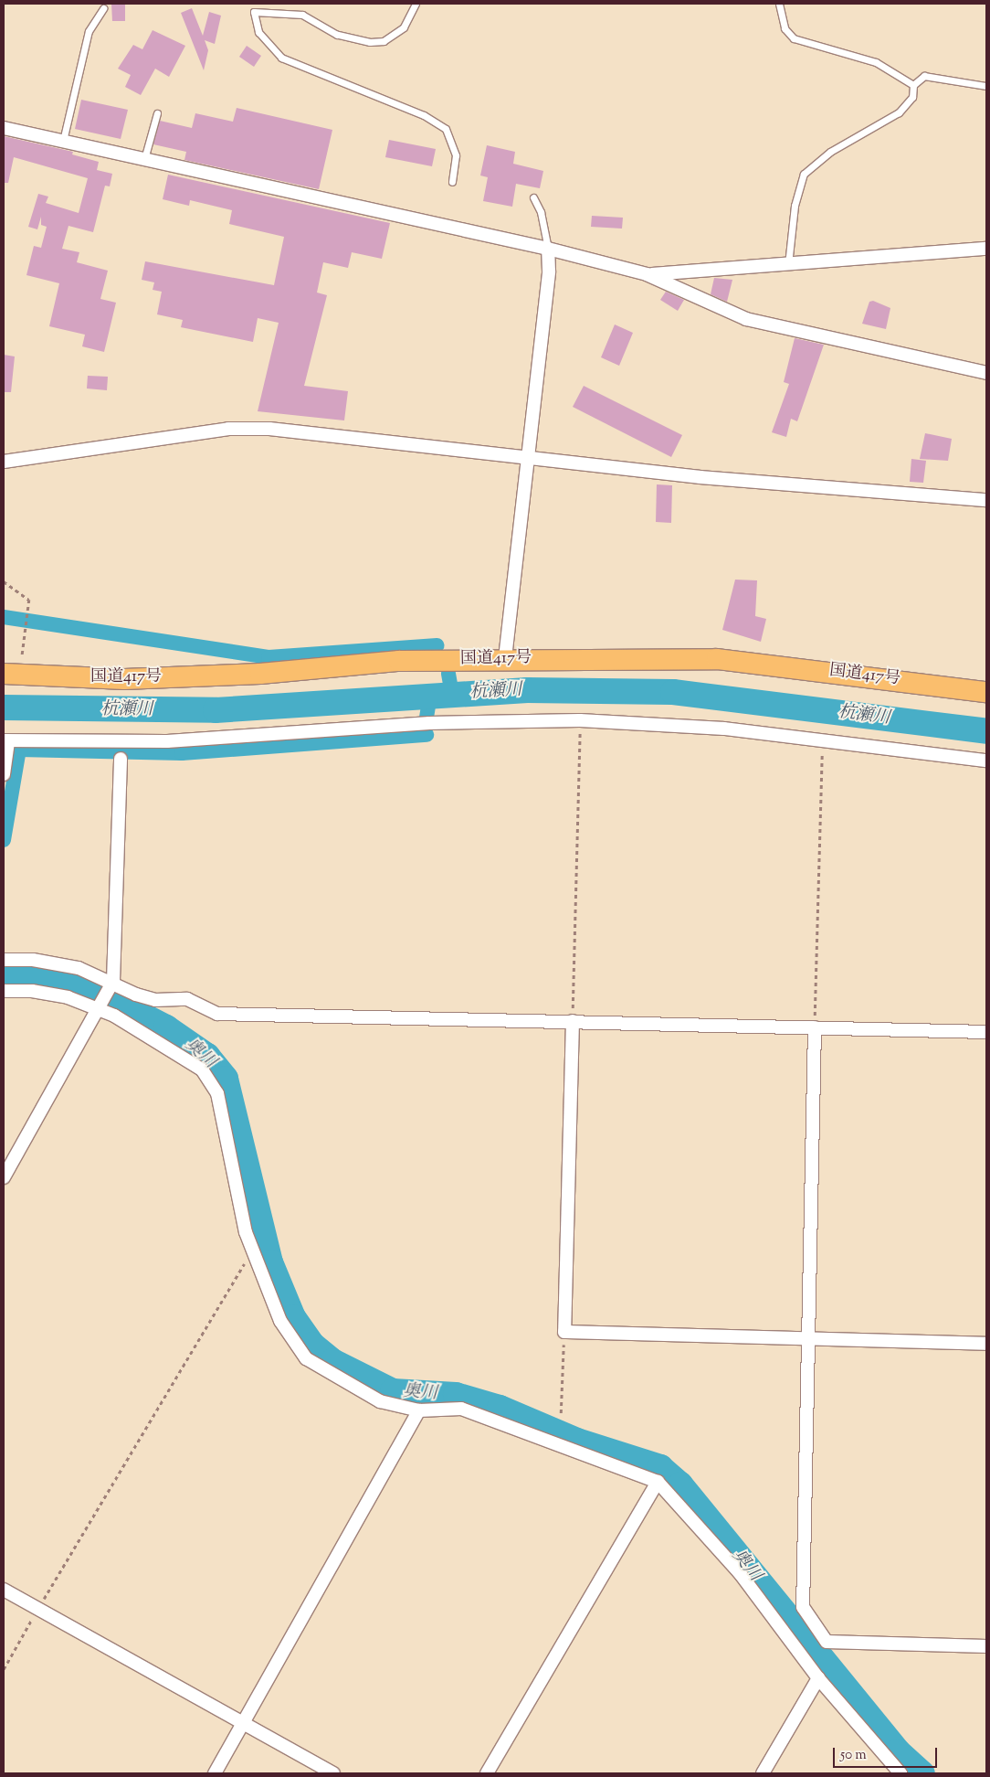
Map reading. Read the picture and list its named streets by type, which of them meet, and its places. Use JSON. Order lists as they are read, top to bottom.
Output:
{
  "streets": {
    "highway": ["国道417号"]
  },
  "water": ["杭瀬川", "奥川"],
  "scale_bar": "50 m"
}
